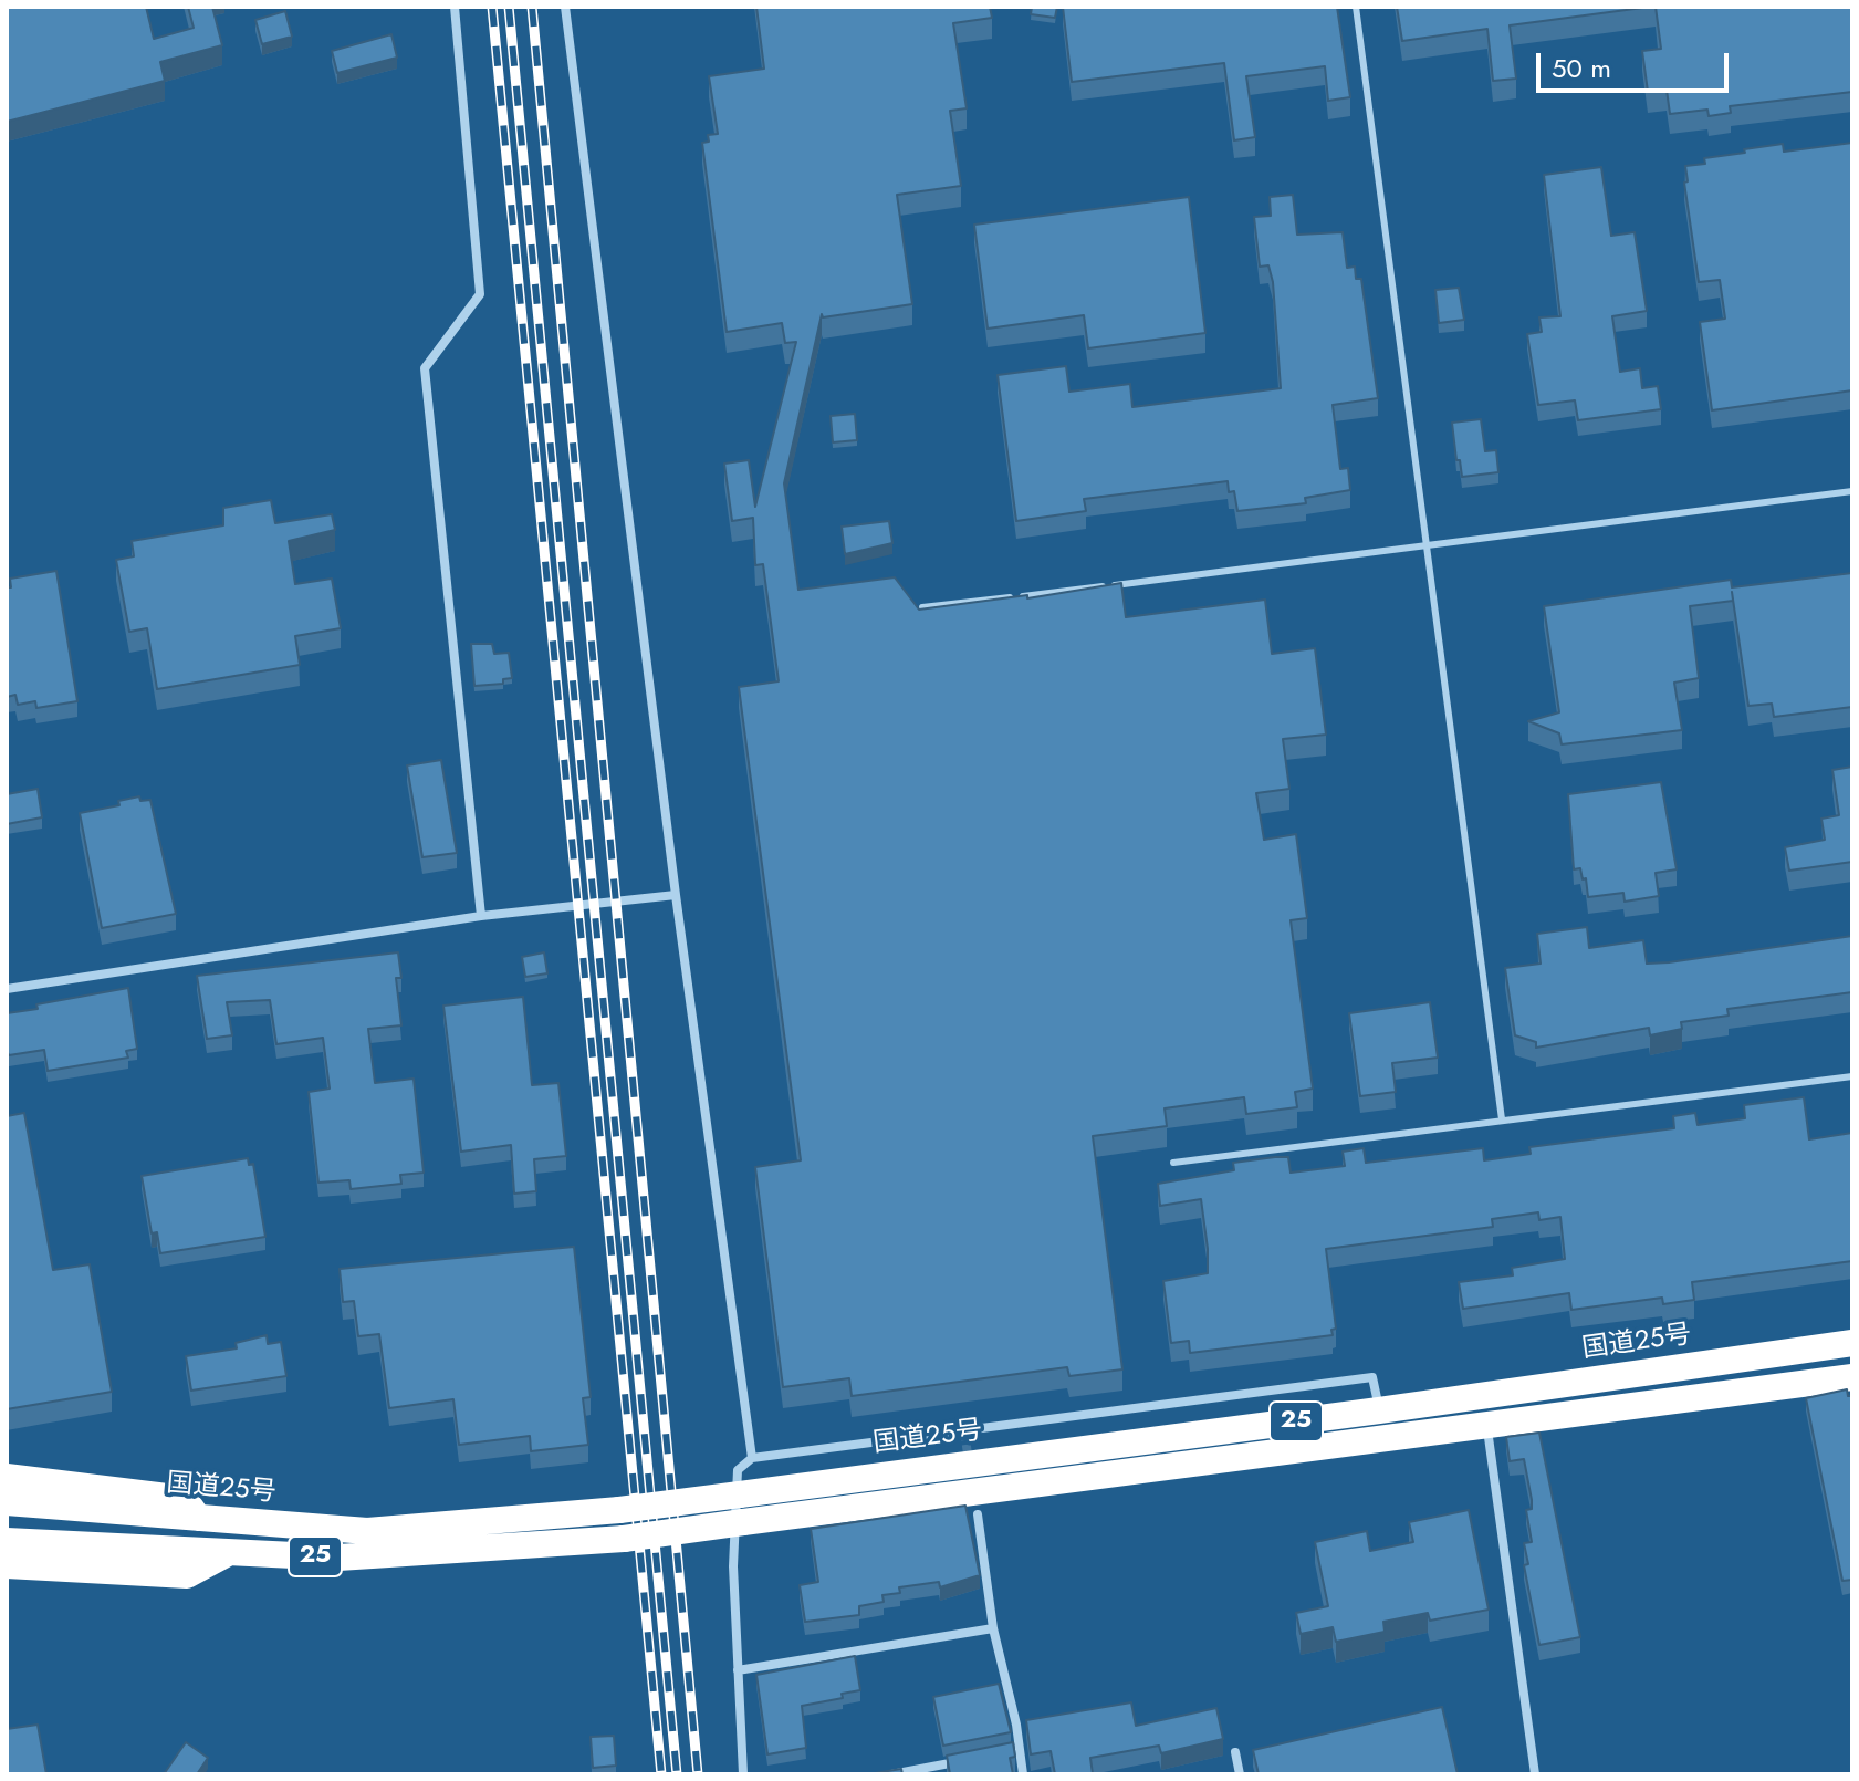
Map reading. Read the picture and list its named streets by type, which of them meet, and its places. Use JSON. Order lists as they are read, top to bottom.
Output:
{
  "streets": {
    "highway": ["国道25号", "25"]
  },
  "crossings": [
    ["国道25号", "25"]
  ],
  "scale_bar": "50 m"
}
